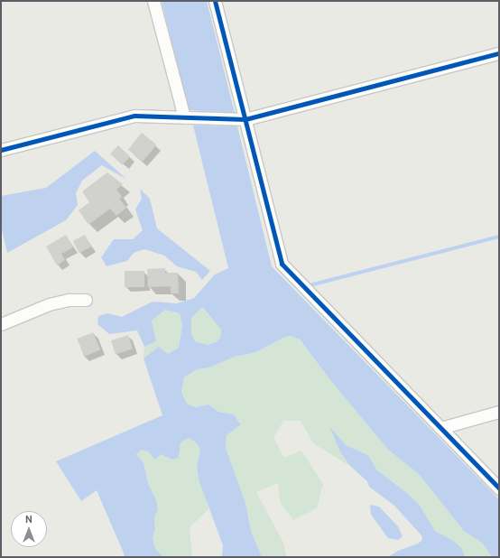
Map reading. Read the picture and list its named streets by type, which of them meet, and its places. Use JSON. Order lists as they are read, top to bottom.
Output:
{
  "north": "top"
}
